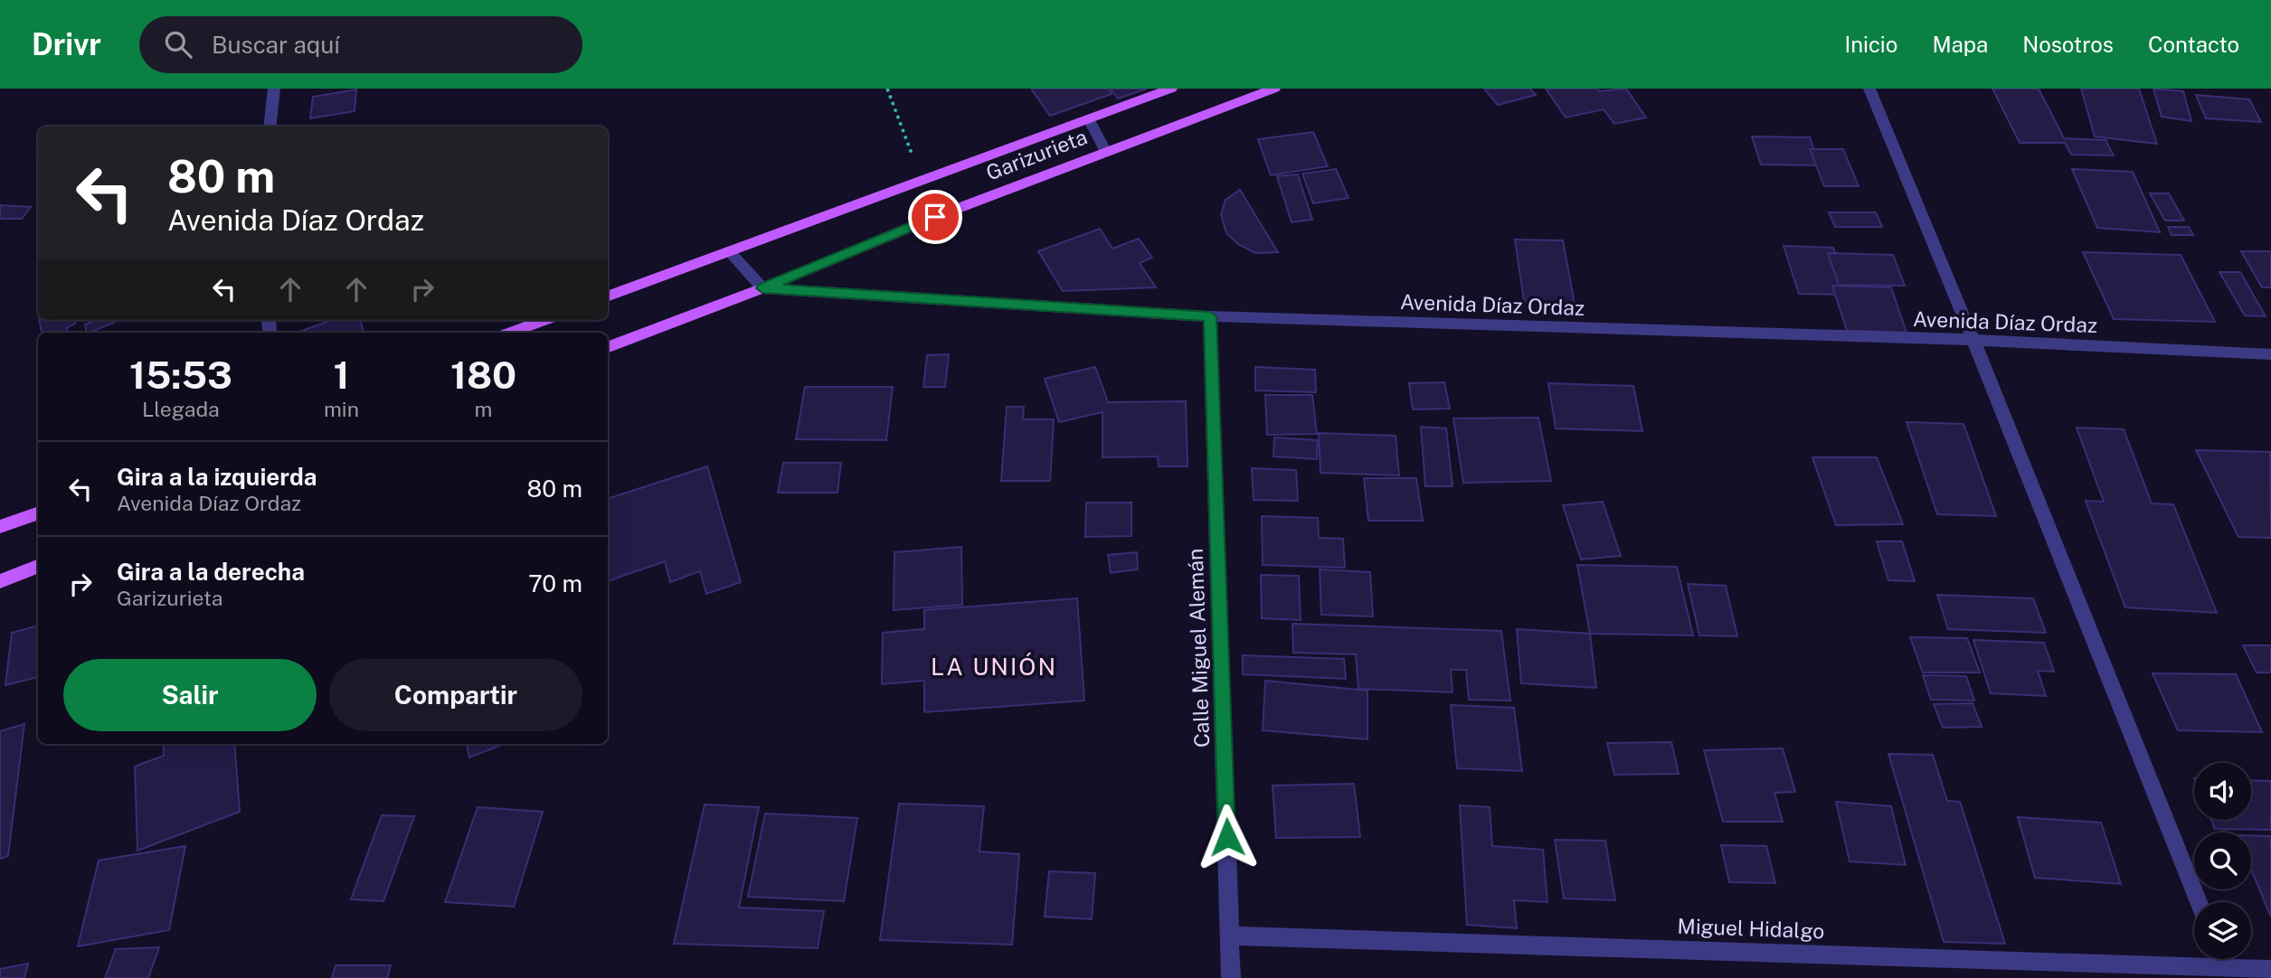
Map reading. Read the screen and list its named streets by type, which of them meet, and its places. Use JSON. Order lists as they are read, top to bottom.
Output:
{
  "streets": {
    "main road": ["Garizurieta"],
    "street": ["Avenida Díaz Ordaz", "Calle Miguel Alemán", "Miguel Hidalgo"]
  },
  "crossings": [
    ["Garizurieta", "Avenida Díaz Ordaz"],
    ["Avenida Díaz Ordaz", "Calle Miguel Alemán"],
    ["Calle Miguel Alemán", "Miguel Hidalgo"]
  ],
  "districts": ["LA UNIÓN"],
  "page": {
    "header": "Drivr",
    "search": "Buscar aquí",
    "nav": [
      "Inicio",
      "Mapa",
      "Nosotros",
      "Contacto"
    ],
    "turn": ["80 m", "Avenida Díaz Ordaz"],
    "eta": [
      "15:53",
      "Llegada",
      "1",
      "min",
      "180",
      "m"
    ],
    "list": [
      {
        "name": "Gira a la izquierda",
        "note": "Avenida Díaz Ordaz",
        "value": "80 m"
      },
      {
        "name": "Gira a la derecha",
        "note": "Garizurieta",
        "value": "70 m"
      }
    ],
    "buttons": ["Salir", "Compartir"]
  }
}
